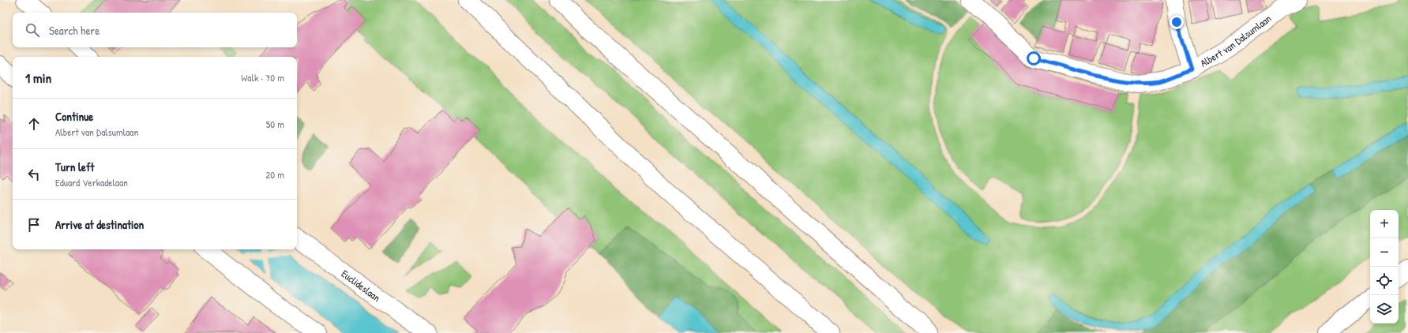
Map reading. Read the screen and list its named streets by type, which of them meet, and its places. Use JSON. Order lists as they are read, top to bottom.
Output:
{
  "streets": {
    "main road": ["Albert van Dalsumlaan", "Euclideslaan"]
  },
  "page": {
    "search": "Search here",
    "heading": ["1 min", "Walk · 70 m"],
    "list": [
      ["Continue", "Albert van Dalsumlaan", "50 m"],
      ["Turn left", "Eduard Verkadelaan", "20 m"],
      "Arrive at destination"
    ],
    "map_buttons": ["+", "−"]
  }
}
